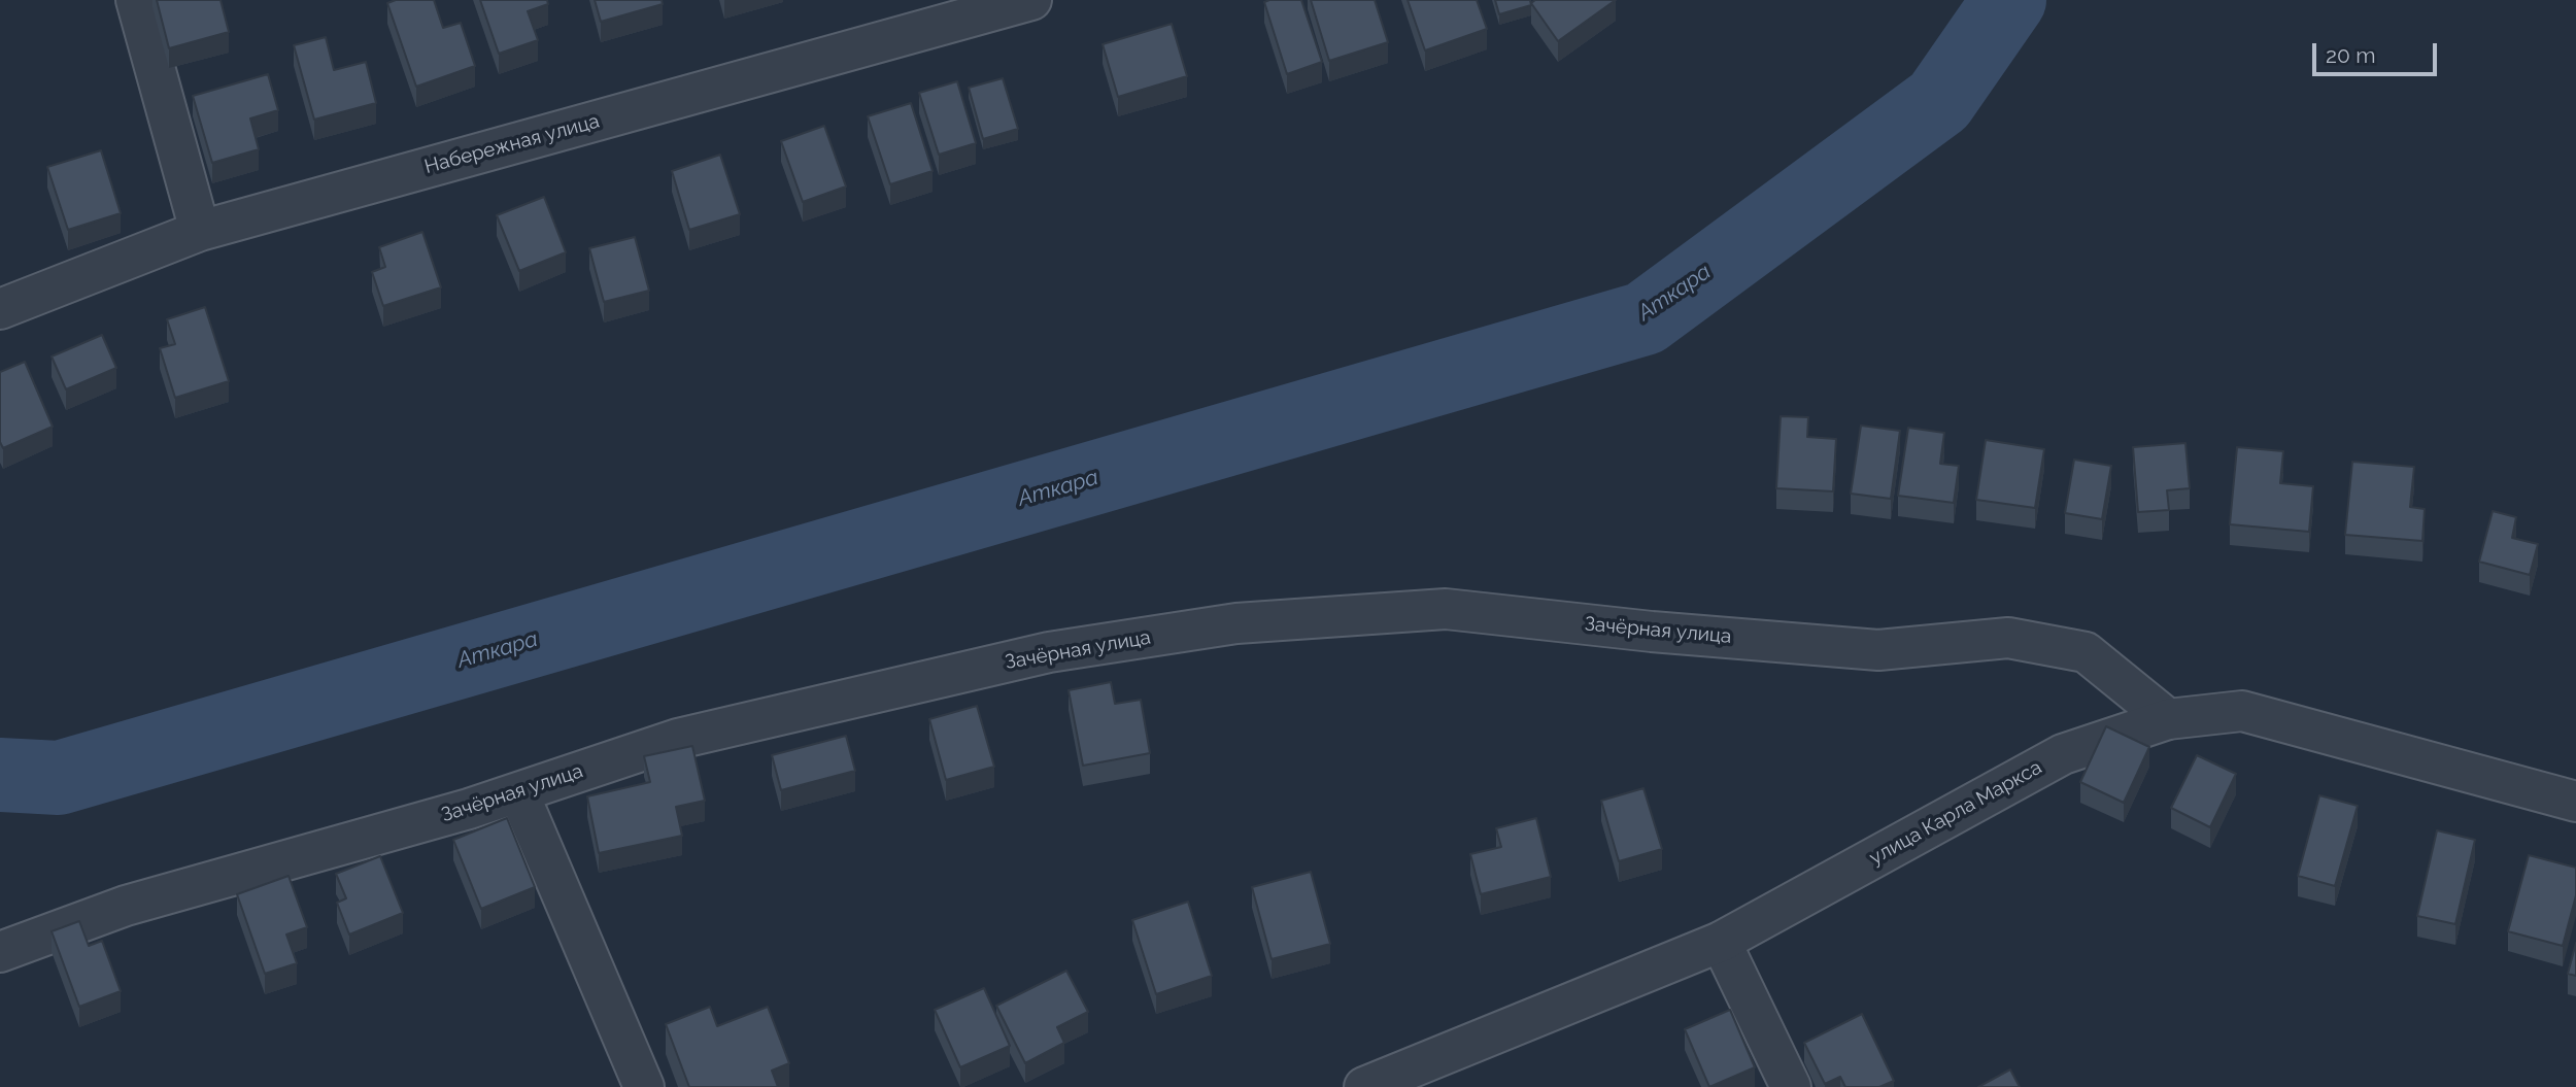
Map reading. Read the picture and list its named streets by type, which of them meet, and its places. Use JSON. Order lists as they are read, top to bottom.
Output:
{
  "streets": {
    "street": ["Набережная улица", "Зачёрная улица", "улица Карла Маркса"]
  },
  "crossings": [
    ["Зачёрная улица", "улица Карла Маркса"]
  ],
  "water": ["Аткара"],
  "scale_bar": "20 m"
}
